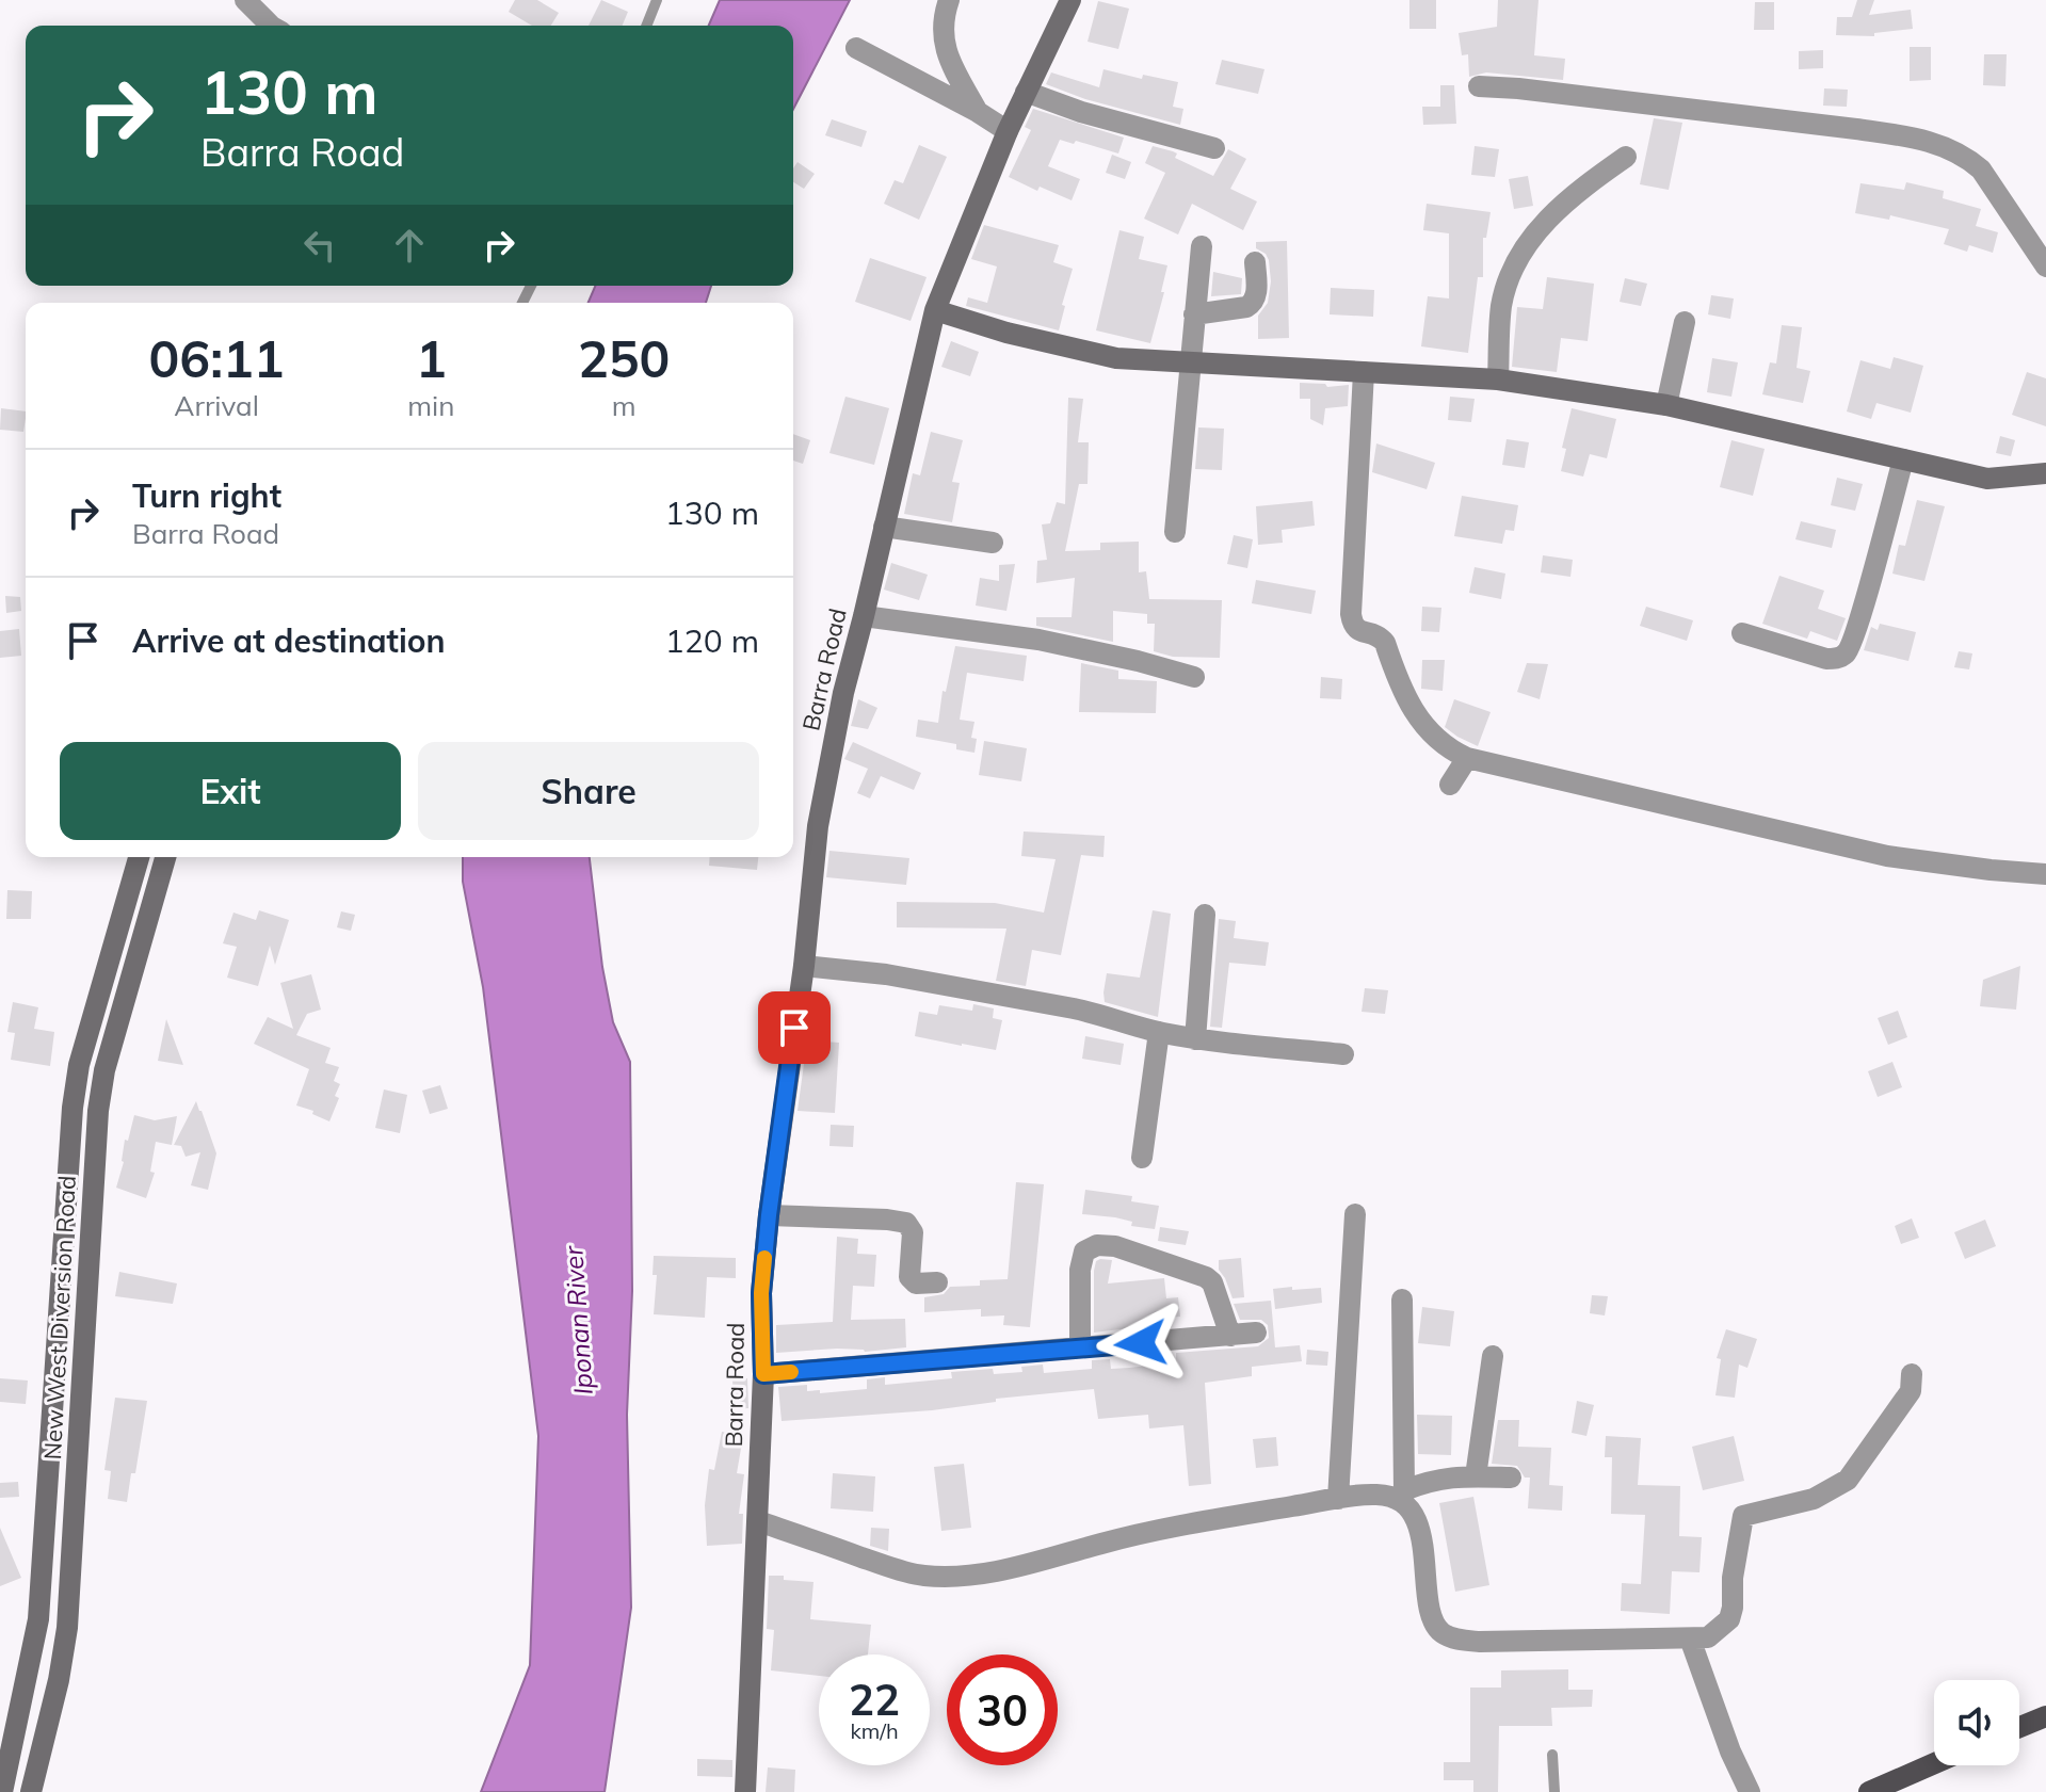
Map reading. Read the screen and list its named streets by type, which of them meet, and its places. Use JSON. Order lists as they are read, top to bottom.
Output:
{
  "streets": {
    "street": ["Barra Road", "New West Diversion Road"]
  },
  "water": ["Iponan River"],
  "page": {
    "turn": ["130 m", "Barra Road"],
    "eta": [
      "06:11",
      "Arrival",
      "1",
      "min",
      "250",
      "m"
    ],
    "list": [
      {
        "name": "Turn right",
        "note": "Barra Road",
        "value": "130 m"
      },
      {
        "name": "Arrive at destination",
        "value": "120 m"
      }
    ],
    "buttons": ["Exit", "Share"],
    "speed": "22 km/h",
    "limit": "30"
  }
}
